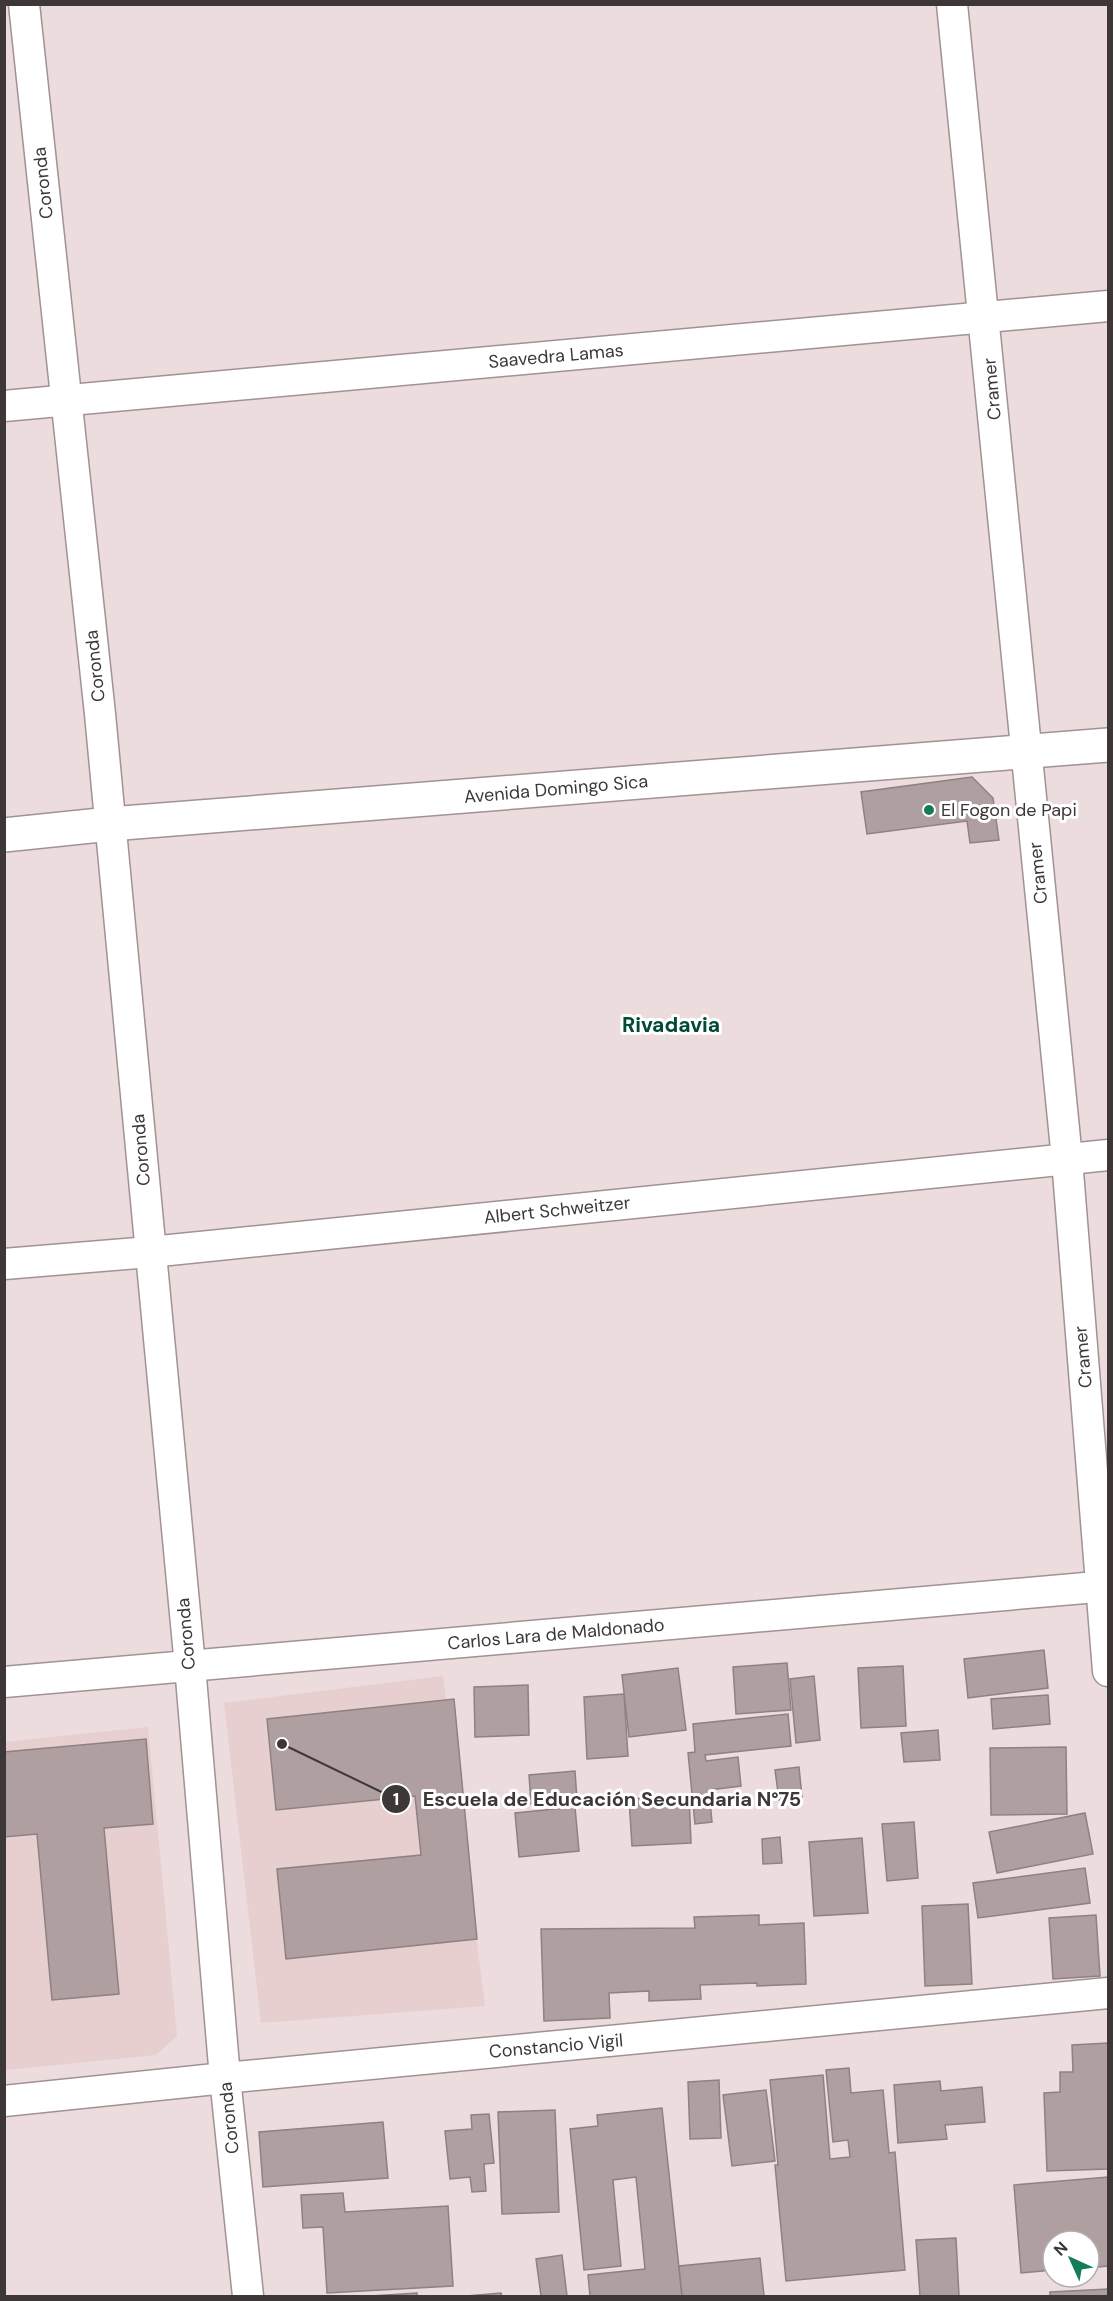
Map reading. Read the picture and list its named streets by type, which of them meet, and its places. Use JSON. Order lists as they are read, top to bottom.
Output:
{
  "streets": {
    "street": [
      "Coronda",
      "Saavedra Lamas",
      "Cramer",
      "Avenida Domingo Sica",
      "Albert Schweitzer",
      "Carlos Lara de Maldonado",
      "Constancio Vigil"
    ]
  },
  "crossings": [
    ["Coronda", "Saavedra Lamas"],
    ["Coronda", "Avenida Domingo Sica"],
    ["Coronda", "Albert Schweitzer"],
    ["Coronda", "Carlos Lara de Maldonado"],
    ["Coronda", "Constancio Vigil"],
    ["Saavedra Lamas", "Cramer"],
    ["Cramer", "Avenida Domingo Sica"],
    ["Cramer", "Albert Schweitzer"],
    ["Cramer", "Carlos Lara de Maldonado"]
  ],
  "districts": ["Rivadavia"],
  "places": ["El Fogon de Papi", "Escuela de Educación Secundaria N°75"],
  "north": "top left"
}
